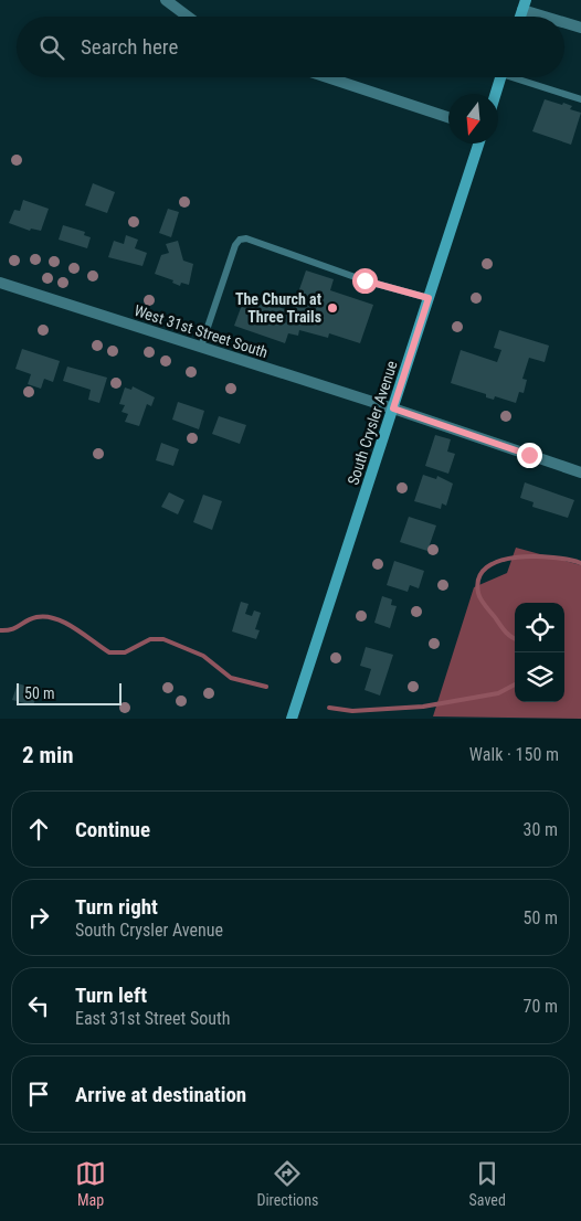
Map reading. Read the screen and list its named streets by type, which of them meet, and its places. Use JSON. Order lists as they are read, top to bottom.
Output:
{
  "streets": {
    "main road": ["South Crysler Avenue"],
    "street": ["West 31st Street South"]
  },
  "crossings": [
    ["West 31st Street South", "South Crysler Avenue"]
  ],
  "places": ["The Church at Three Trails"],
  "scale_bar": "50 m",
  "north": "bottom",
  "page": {
    "search": "Search here",
    "scale": "50 m",
    "heading": ["2 min", "Walk · 150 m"],
    "list": [
      ["Continue", "30 m"],
      ["Turn right", "South Crysler Avenue", "50 m"],
      ["Turn left", "East 31st Street South", "70 m"],
      "Arrive at destination"
    ],
    "nav": ["Map", "Directions", "Saved"]
  }
}
